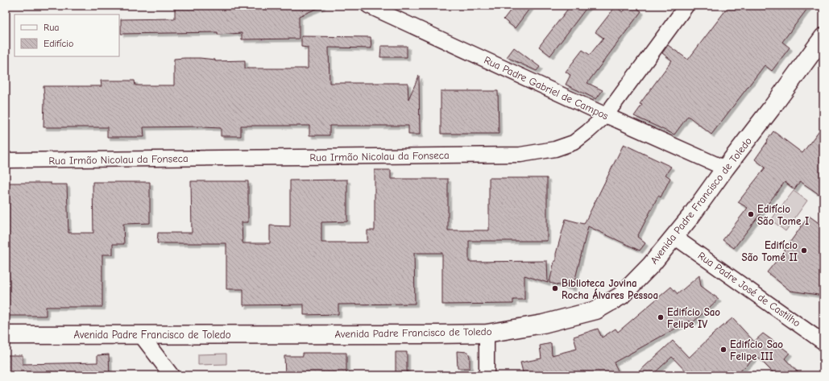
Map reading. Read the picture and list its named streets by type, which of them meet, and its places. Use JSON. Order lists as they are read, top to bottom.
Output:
{
  "streets": {
    "street": [
      "Rua Padre Gabriel de Campos",
      "Rua Irmão Nicolau da Fonseca",
      "Avenida Padre Francisco de Toledo",
      "Rua Padre José de Castilho"
    ]
  },
  "crossings": [
    ["Rua Padre Gabriel de Campos", "Rua Irmão Nicolau da Fonseca"],
    ["Rua Padre Gabriel de Campos", "Avenida Padre Francisco de Toledo"],
    ["Avenida Padre Francisco de Toledo", "Rua Padre José de Castilho"]
  ],
  "places": [
    "Edifício São Tome I",
    "Edifício São Tomé II",
    "Biblioteca Jovina Rocha Álvares Pessoa",
    "Edifício Sao Felipe IV",
    "Edifício Sao Felipe III"
  ],
  "legend": ["Rua", "Edifício"]
}
